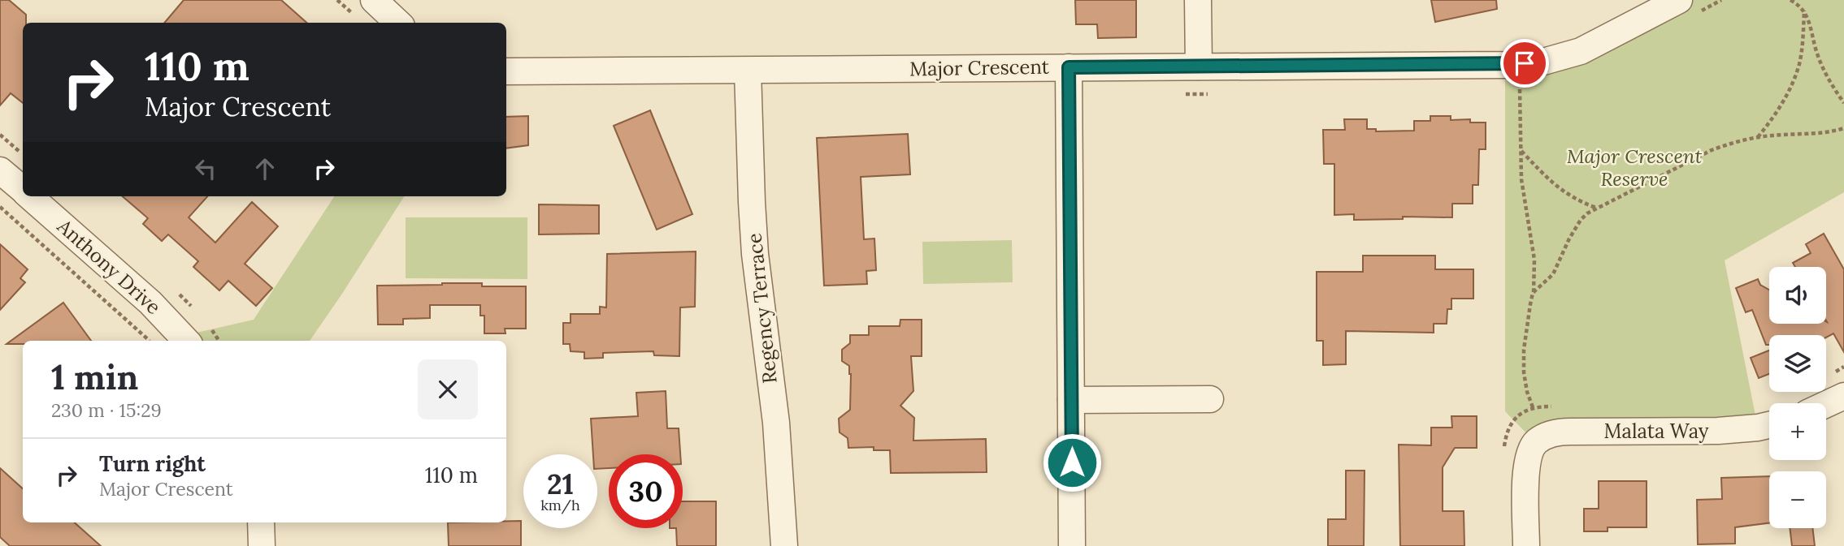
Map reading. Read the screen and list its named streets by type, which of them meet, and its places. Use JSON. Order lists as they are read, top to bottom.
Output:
{
  "streets": {
    "street": [
      "Major Crescent",
      "Anthony Drive",
      "Regency Terrace",
      "Malata Way"
    ]
  },
  "crossings": [
    ["Major Crescent", "Regency Terrace"]
  ],
  "parks": ["Major Crescent Reserve"],
  "page": {
    "turn": ["110 m", "Major Crescent"],
    "map_buttons": ["+", "−"],
    "heading": ["1 min", "230 m · 15:29"],
    "list": [
      {
        "name": "Turn right",
        "note": "Major Crescent",
        "value": "110 m"
      }
    ],
    "speed": "21 km/h",
    "limit": "30"
  }
}
